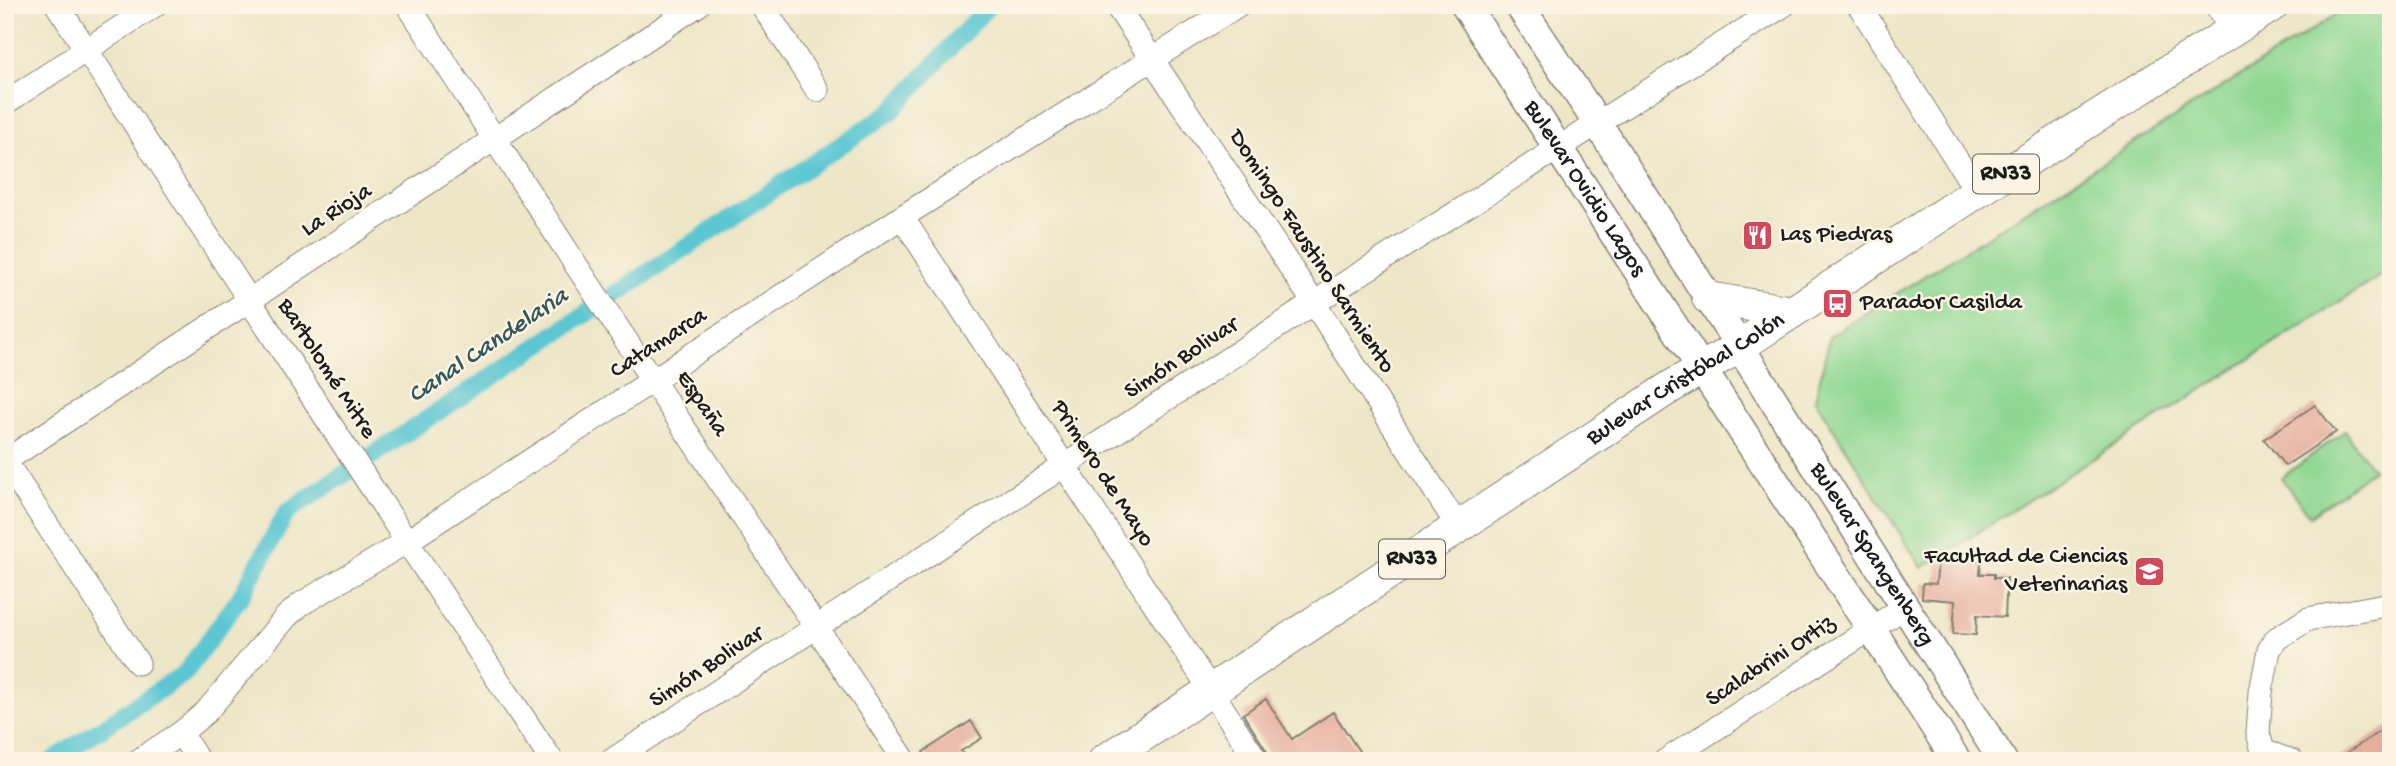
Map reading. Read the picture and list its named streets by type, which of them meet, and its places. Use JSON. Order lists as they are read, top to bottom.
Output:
{
  "streets": {
    "highway": ["RN33", "Bulevar Cristóbal Colón"],
    "main road": ["Bulevar Ovidio Lagos", "Bulevar Spangenberg"],
    "street": [
      "La Rioja",
      "Domingo Faustino Sarmiento",
      "Catamarca",
      "Simón Bolivar",
      "Bartolomé Mitre",
      "España",
      "Primero de Mayo",
      "Scalabrini Ortiz"
    ]
  },
  "crossings": [
    ["Bulevar Ovidio Lagos", "Simón Bolivar"],
    ["Bulevar Ovidio Lagos", "Bulevar Cristóbal Colón"],
    ["Bulevar Ovidio Lagos", "Bulevar Spangenberg"],
    ["La Rioja", "Bartolomé Mitre"],
    ["La Rioja", "España"],
    ["Domingo Faustino Sarmiento", "Catamarca"],
    ["Domingo Faustino Sarmiento", "Simón Bolivar"],
    ["Domingo Faustino Sarmiento", "Bulevar Cristóbal Colón"],
    ["Catamarca", "Bartolomé Mitre"],
    ["Catamarca", "España"],
    ["Catamarca", "Primero de Mayo"],
    ["Simón Bolivar", "España"],
    ["Simón Bolivar", "Primero de Mayo"],
    ["Bulevar Cristóbal Colón", "Primero de Mayo"],
    ["Bulevar Cristóbal Colón", "Bulevar Spangenberg"],
    ["Bulevar Spangenberg", "Scalabrini Ortiz"]
  ],
  "water": ["Canal Candelaria"],
  "places": {
    "restaurant": ["Las Piedras"],
    "bus stop": ["Parador Casilda"],
    "school or university": ["Facultad de Ciencias Veterinarias"]
  }
}
